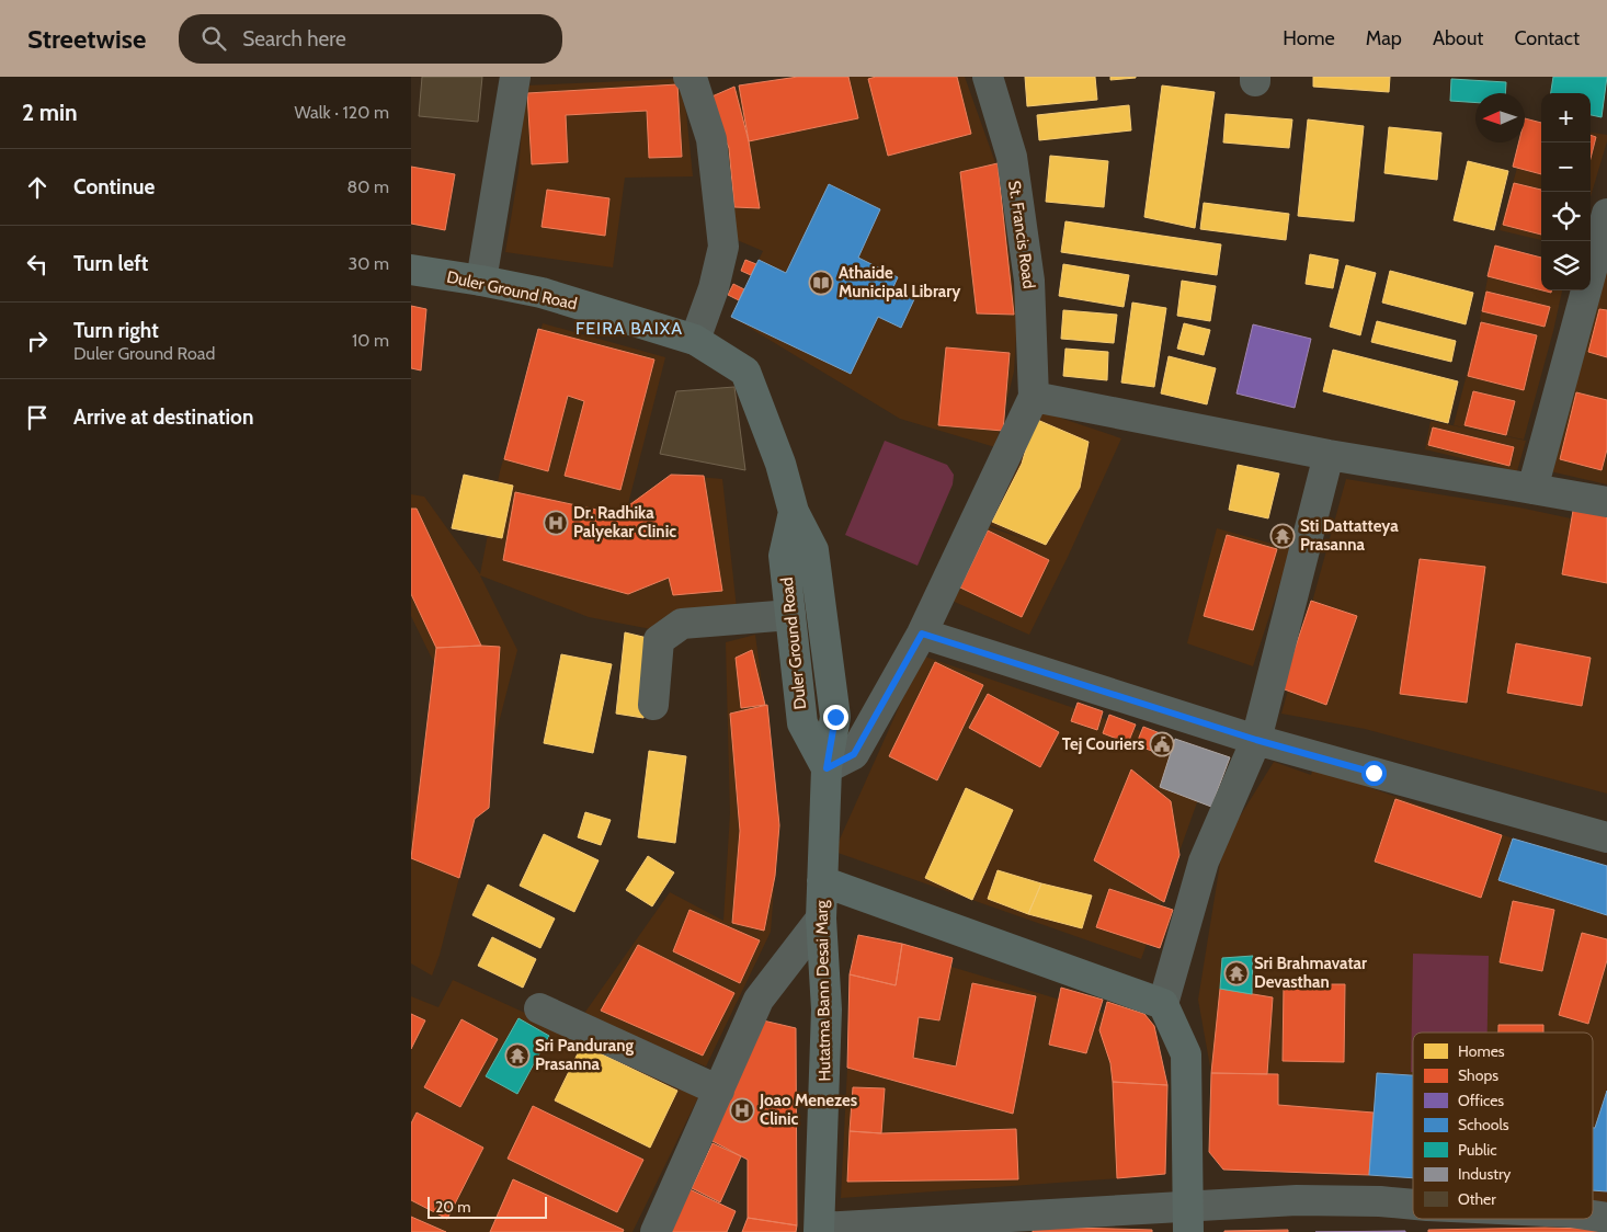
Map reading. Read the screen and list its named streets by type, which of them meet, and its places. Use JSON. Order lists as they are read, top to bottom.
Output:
{
  "streets": {
    "main road": ["Duler Ground Road", "Hutatma Bann Desai Marg"],
    "street": ["St. Francis Road"]
  },
  "crossings": [
    ["Duler Ground Road", "Hutatma Bann Desai Marg"]
  ],
  "districts": ["FEIRA BAIXA"],
  "places": {
    "library": ["Athaide Municipal Library"],
    "hospital": ["Dr. Radhika Palyekar Clinic", "Joao Menezes Clinic"],
    "temple": ["Sti Dattatteya Prasanna", "Sri Brahmavatar Devasthan", "Sri Pandurang Prasanna"],
    "public building": ["Tej Couriers"]
  },
  "legend": [
    "Homes",
    "Shops",
    "Offices",
    "Schools",
    "Public",
    "Industry",
    "Other"
  ],
  "scale_bar": "20 m",
  "north": "left",
  "page": {
    "header": "Streetwise",
    "search": "Search here",
    "nav": [
      "Home",
      "Map",
      "About",
      "Contact"
    ],
    "heading": ["2 min", "Walk · 120 m"],
    "map_buttons": ["+", "−"],
    "list": [
      ["Continue", "80 m"],
      ["Turn left", "30 m"],
      ["Turn right", "Duler Ground Road", "10 m"],
      "Arrive at destination"
    ],
    "scale": "20 m"
  }
}
